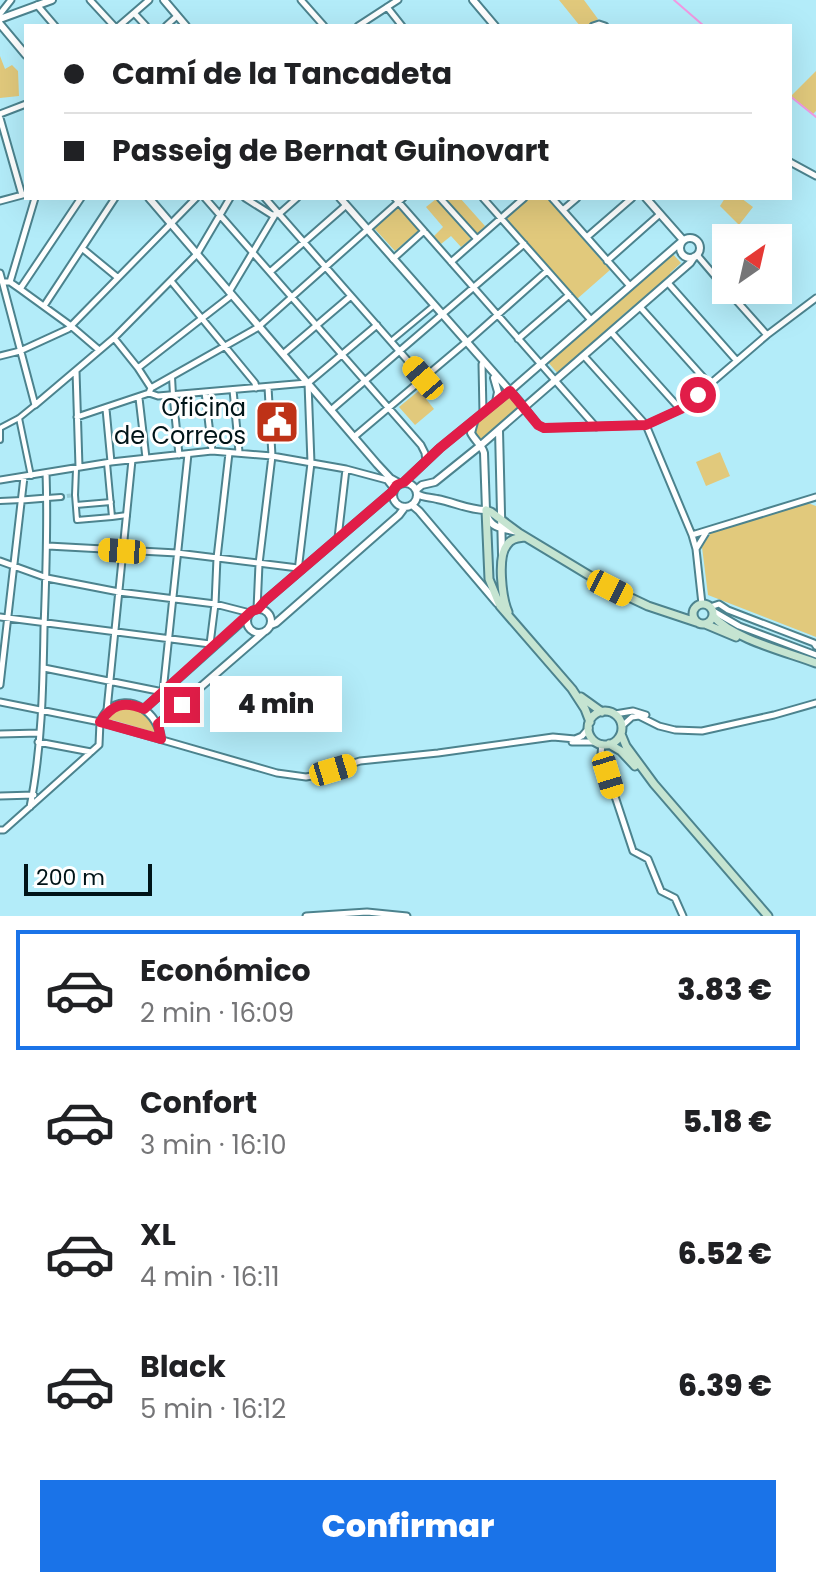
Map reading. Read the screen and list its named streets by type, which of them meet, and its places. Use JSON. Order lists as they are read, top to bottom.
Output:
{
  "places": {
    "public building": ["Oficina de Correos"]
  },
  "scale_bar": "200 m",
  "north": "top right",
  "page": {
    "banner": ["Camí de la Tancadeta", "Passeig de Bernat Guinovart"],
    "bubble": "4 min",
    "scale": "200 m",
    "list": [
      {
        "name": "Económico",
        "note": "2 min · 16:09",
        "value": "3.83 €"
      },
      {
        "name": "Confort",
        "note": "3 min · 16:10",
        "value": "5.18 €"
      },
      {
        "name": "XL",
        "note": "4 min · 16:11",
        "value": "6.52 €"
      },
      {
        "name": "Black",
        "note": "5 min · 16:12",
        "value": "6.39 €"
      }
    ],
    "buttons": "Confirmar"
  }
}
